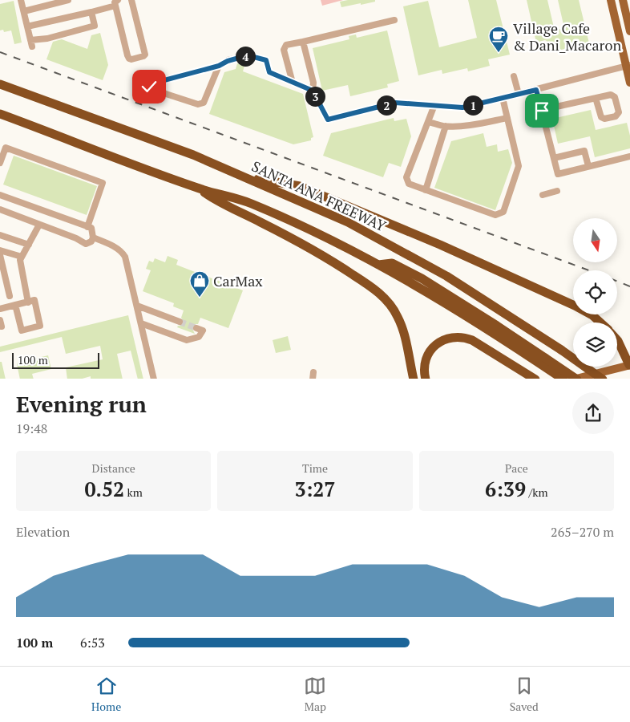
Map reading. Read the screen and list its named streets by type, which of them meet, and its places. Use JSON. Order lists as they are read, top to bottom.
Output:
{
  "streets": {
    "highway": ["SANTA ANA FREEWAY"]
  },
  "places": {
    "cafe": ["Village Cafe & Dani_Macaron"],
    "shop": ["CarMax"]
  },
  "scale_bar": "100 m",
  "north": "bottom",
  "page": {
    "pins": [
      "4",
      "3",
      "1",
      "2"
    ],
    "scale": "100 m",
    "heading": ["Evening run", "19:48"],
    "stats": [
      ["Distance", "0.52 km"],
      ["Time", "3:27"],
      ["Pace", "6:39 /km"]
    ],
    "chart": ["Elevation", "265–270 m"],
    "list": [
      {
        "name": "100 m",
        "note": "6:53"
      }
    ],
    "tabs": ["Home", "Map", "Saved"]
  }
}
